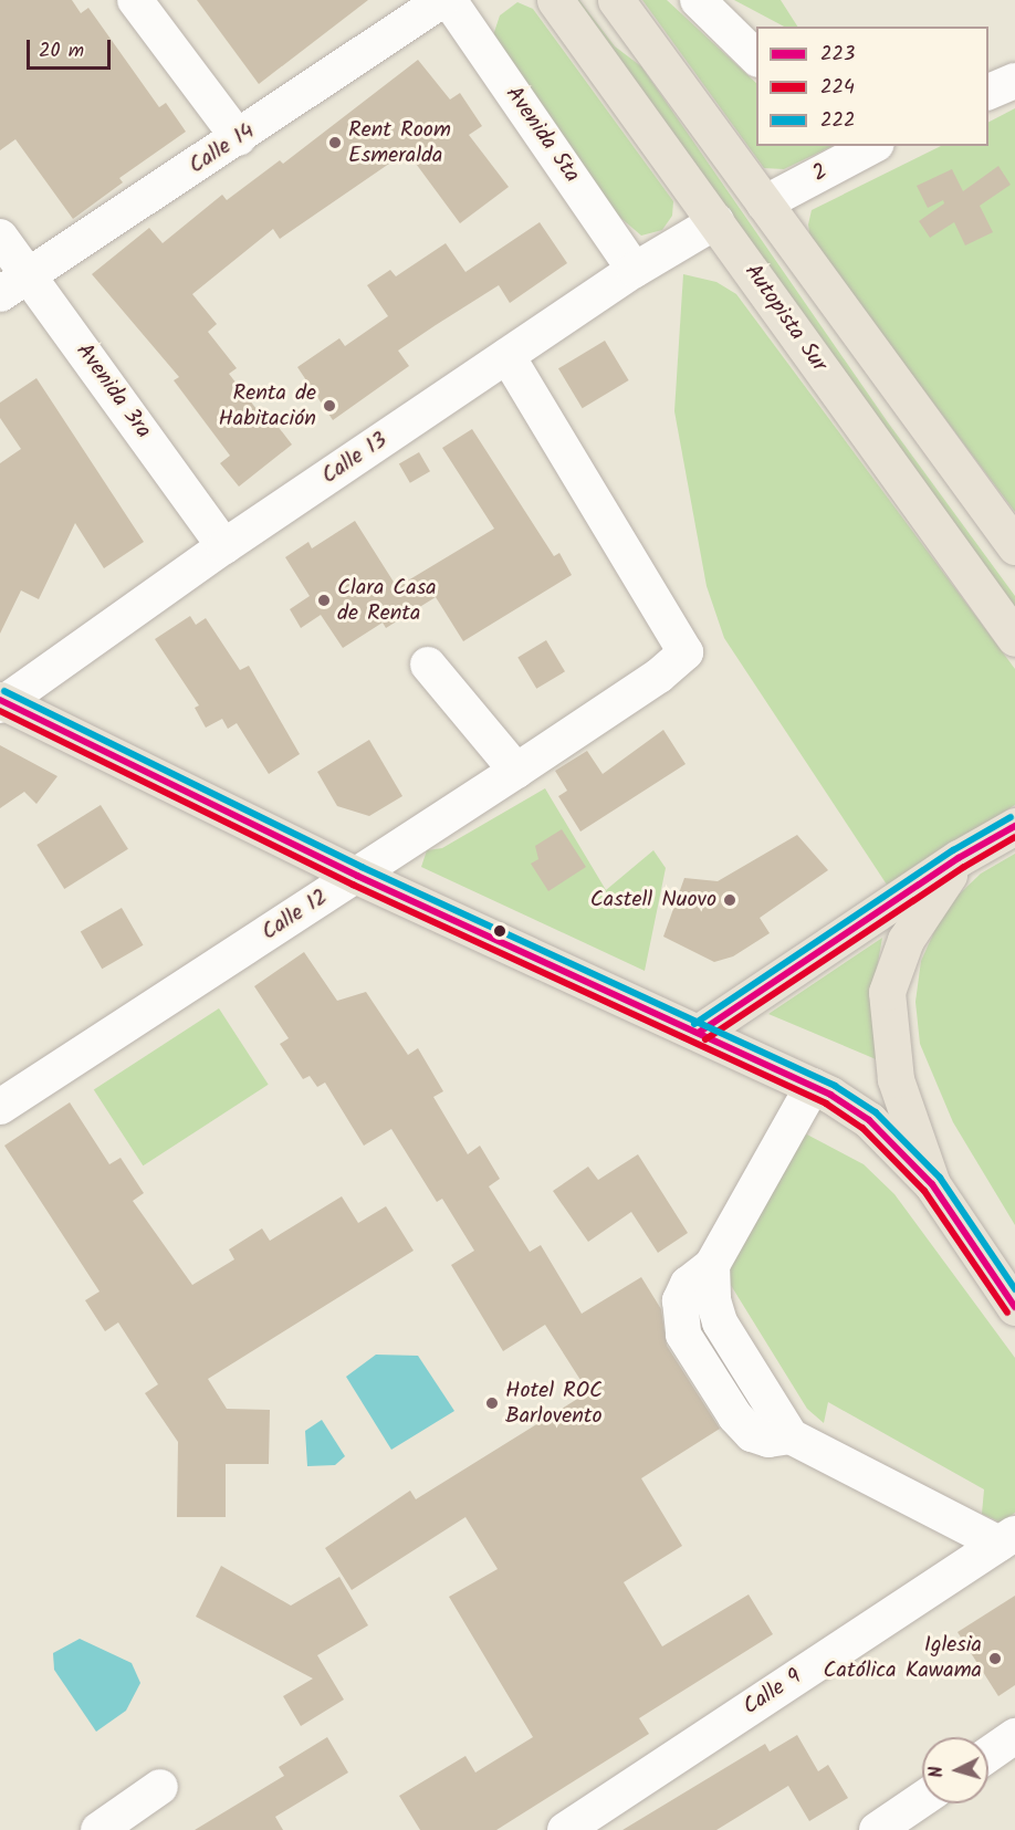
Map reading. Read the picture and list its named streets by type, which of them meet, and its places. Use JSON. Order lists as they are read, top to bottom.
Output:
{
  "streets": {
    "main road": ["Autopista Sur"],
    "street": [
      "Avenida 5ta",
      "Calle 14",
      "2",
      "Avenida 3ra",
      "Calle 13",
      "Calle 12",
      "Calle 9"
    ]
  },
  "crossings": [
    ["Avenida 5ta", "Calle 13"],
    ["Calle 14", "Avenida 3ra"],
    ["Autopista Sur", "Calle 13"],
    ["Avenida 3ra", "Calle 13"],
    ["Calle 13", "Calle 12"]
  ],
  "places": [
    "Rent Room Esmeralda",
    "Renta de Habitación",
    "Clara Casa de Renta",
    "Castell Nuovo",
    "Hotel ROC Barlovento",
    "Iglesia Católica Kawama"
  ],
  "lines": ["transit line 222", "transit line 223", "transit line 224"],
  "legend": ["223", "224", "222"],
  "scale_bar": "20 m",
  "north": "left"
}
